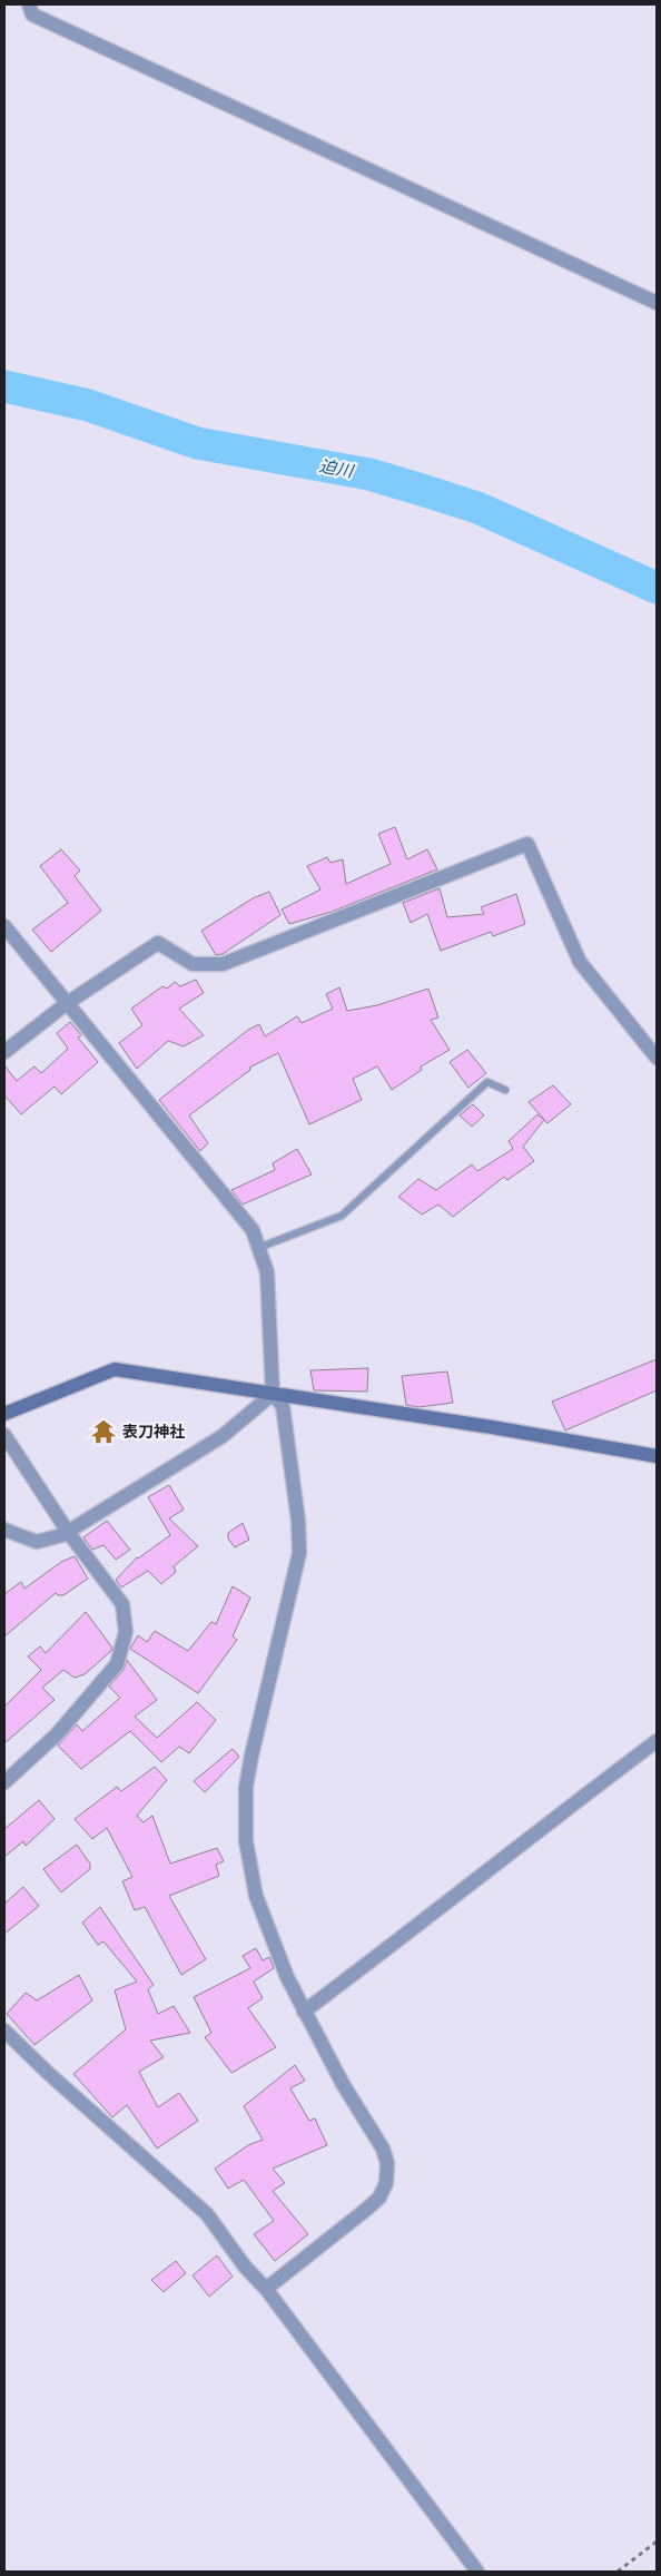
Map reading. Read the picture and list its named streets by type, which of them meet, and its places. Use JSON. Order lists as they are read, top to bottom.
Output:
{
  "water": ["迫川"],
  "places": {
    "temple": ["表刀神社"]
  }
}
